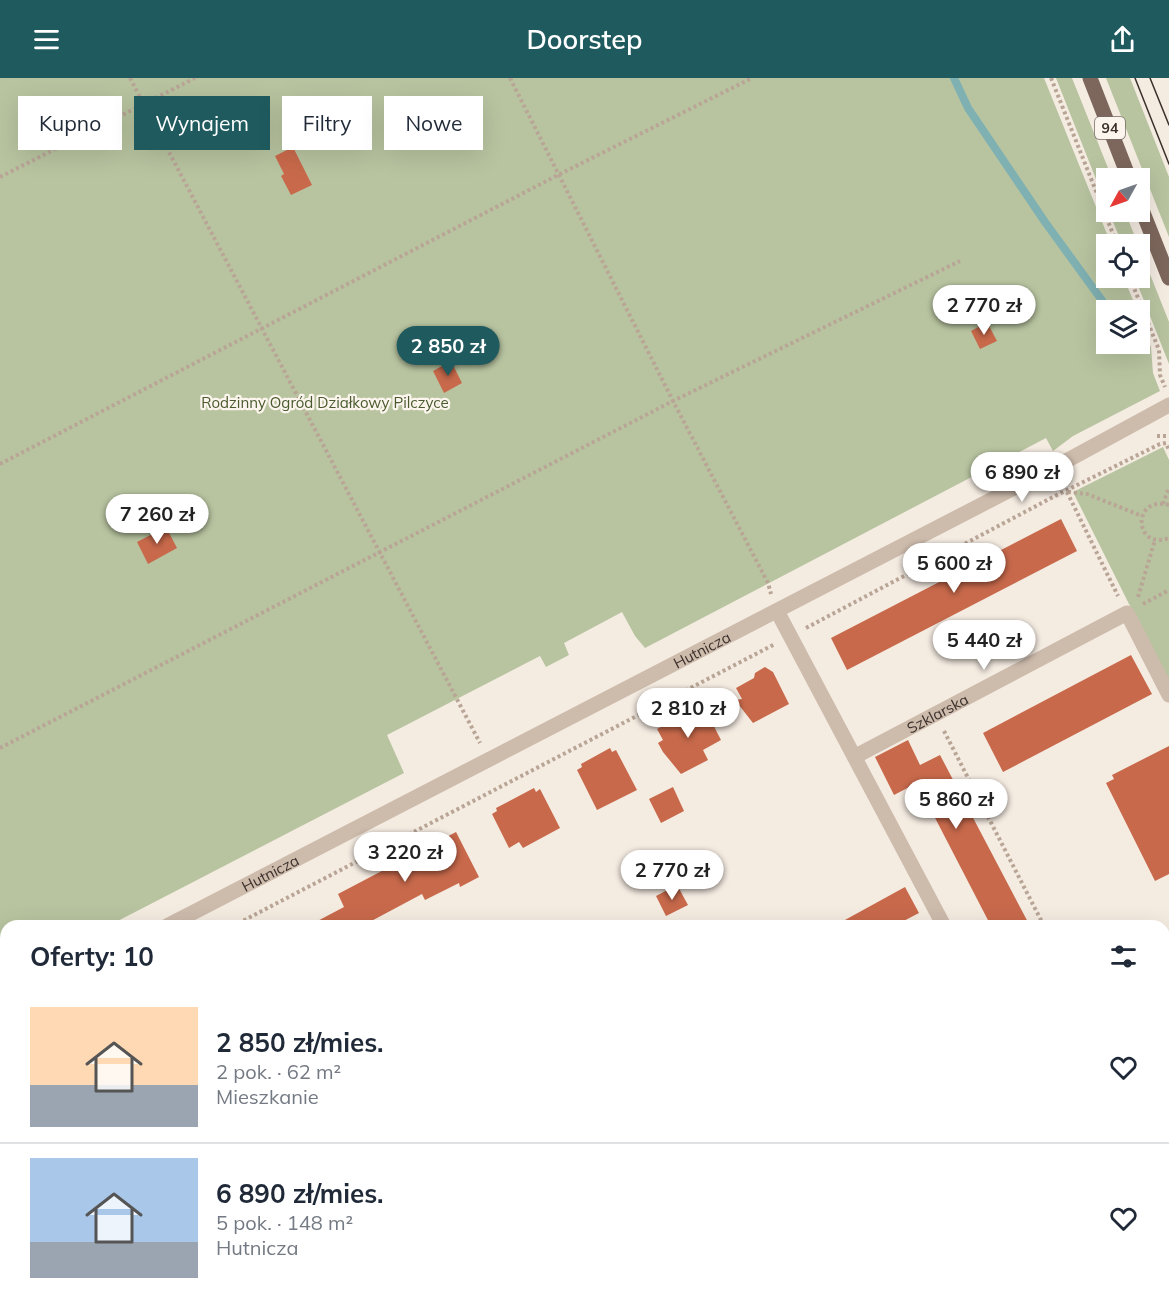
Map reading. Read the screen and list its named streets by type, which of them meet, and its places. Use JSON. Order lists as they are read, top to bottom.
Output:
{
  "streets": {
    "main road": ["94"],
    "street": ["Hutnicza", "Szklarska"]
  },
  "parks": ["Rodzinny Ogród Działkowy Pilczyce"],
  "north": "bottom left",
  "page": {
    "header": "Doorstep",
    "chip": [
      "Kupno",
      "Wynajem",
      "Filtry",
      "Nowe"
    ],
    "price": [
      "2 770 zł",
      "2 850 zł",
      "6 890 zł",
      "7 260 zł",
      "5 600 zł",
      "5 440 zł",
      "2 810 zł",
      "5 860 zł",
      "3 220 zł",
      "2 770 zł"
    ],
    "heading": "Oferty: 10",
    "list": [
      {
        "name": "2 850 zł/mies.",
        "note": "2 pok. · 62 m² · Mieszkanie"
      },
      {
        "name": "6 890 zł/mies.",
        "note": "5 pok. · 148 m² · Hutnicza"
      }
    ]
  }
}
